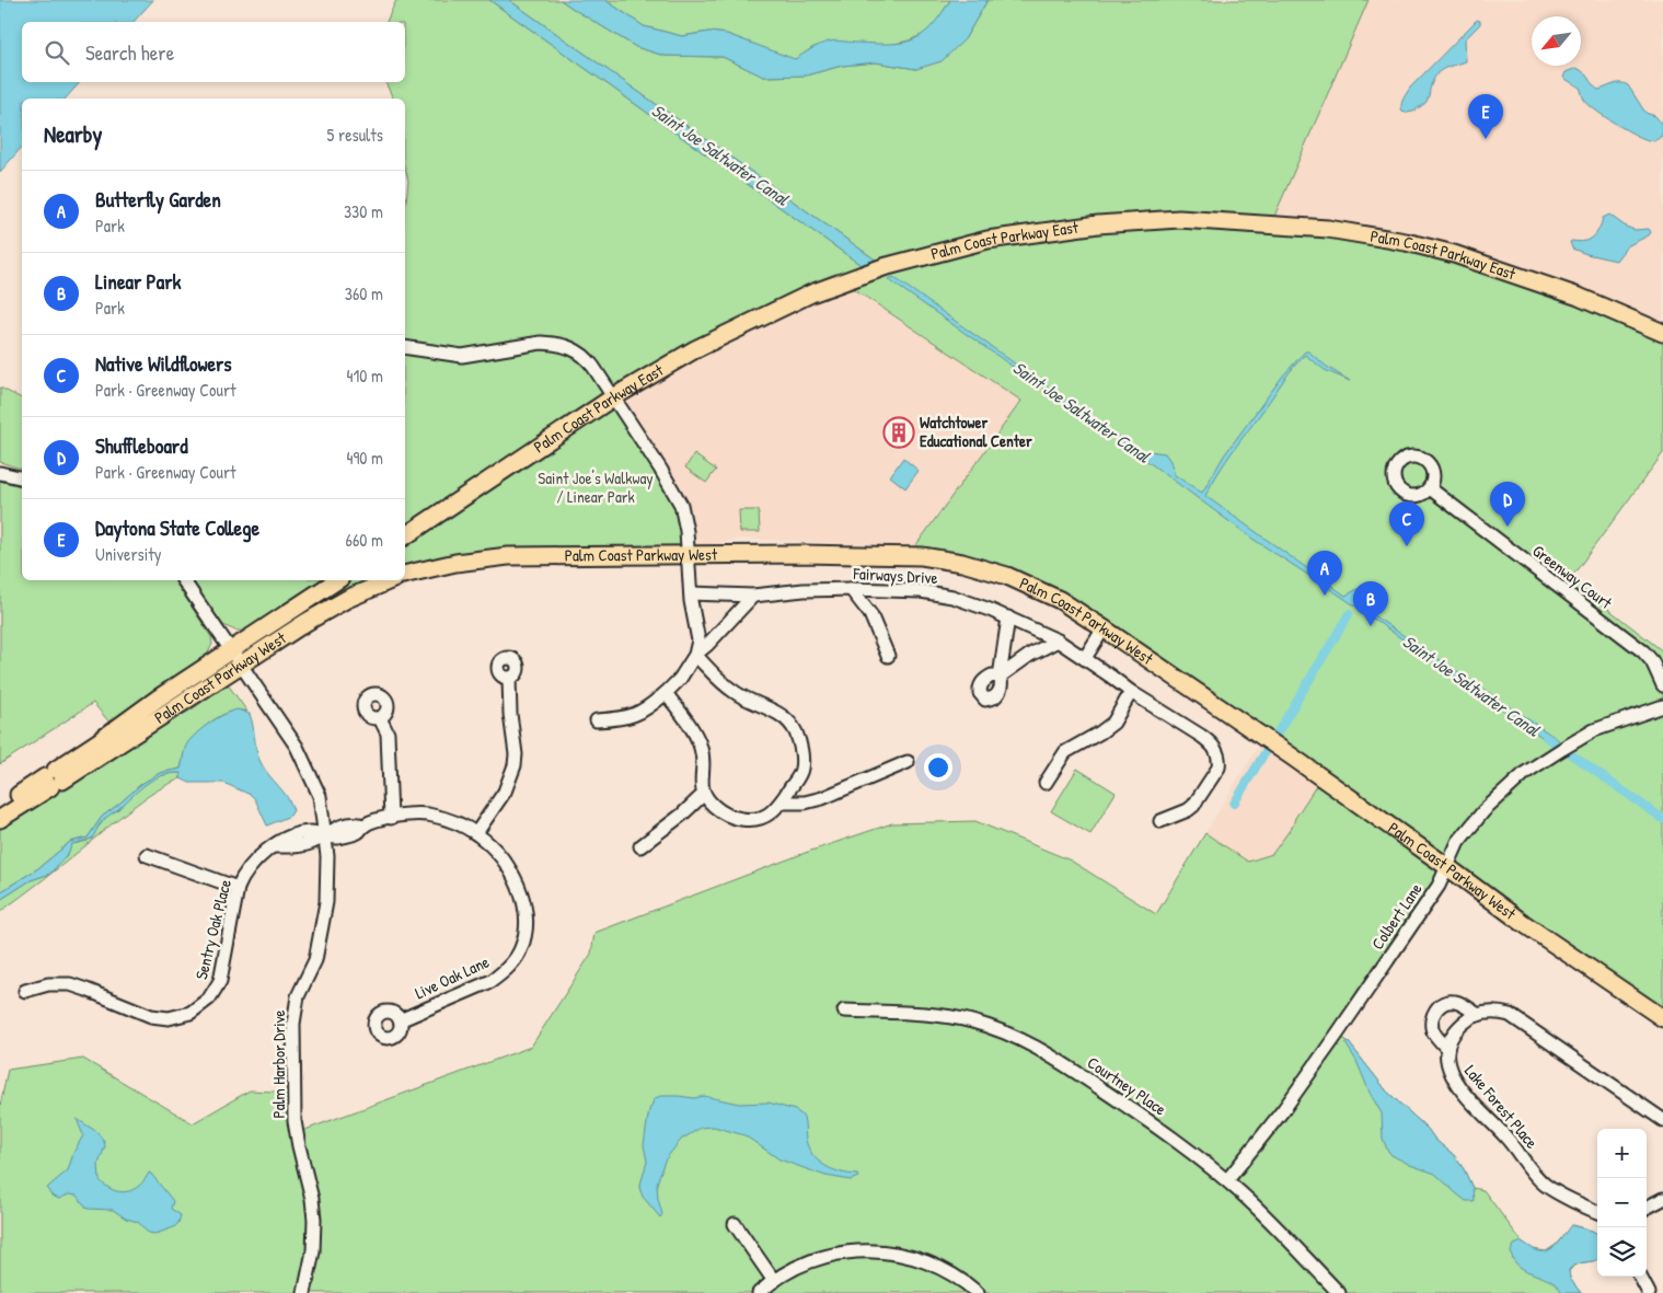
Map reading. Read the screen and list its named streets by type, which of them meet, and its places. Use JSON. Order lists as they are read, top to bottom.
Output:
{
  "streets": {
    "main road": ["Palm Coast Parkway East", "Palm Coast Parkway West"],
    "street": [
      "Fairways Drive",
      "Greenway Court",
      "Colbert Lane",
      "Sentry Oak Place",
      "Live Oak Lane",
      "Palm Harbor Drive",
      "Courtney Place",
      "Lake Forest Place"
    ]
  },
  "crossings": [
    ["Palm Coast Parkway West", "Colbert Lane"],
    ["Palm Coast Parkway West", "Palm Harbor Drive"],
    ["Colbert Lane", "Courtney Place"],
    ["Sentry Oak Place", "Live Oak Lane"],
    ["Sentry Oak Place", "Palm Harbor Drive"],
    ["Live Oak Lane", "Palm Harbor Drive"]
  ],
  "water": ["Saint Joe Saltwater Canal"],
  "parks": ["Saint Joe's Walkway / Linear Park"],
  "places": {
    "building": ["Watchtower Educational Center"]
  },
  "north": "bottom left",
  "page": {
    "search": "Search here",
    "pins": [
      "E",
      "D",
      "C",
      "A",
      "B"
    ],
    "heading": ["Nearby", "5 results"],
    "list": [
      {
        "mark": "A",
        "name": "Butterfly Garden",
        "note": "Park",
        "value": "330 m"
      },
      {
        "mark": "B",
        "name": "Linear Park",
        "note": "Park",
        "value": "360 m"
      },
      {
        "mark": "C",
        "name": "Native Wildflowers",
        "note": "Park · Greenway Court",
        "value": "410 m"
      },
      {
        "mark": "D",
        "name": "Shuffleboard",
        "note": "Park · Greenway Court",
        "value": "490 m"
      },
      {
        "mark": "E",
        "name": "Daytona State College",
        "note": "University",
        "value": "660 m"
      }
    ],
    "map_buttons": ["+", "−"]
  }
}
